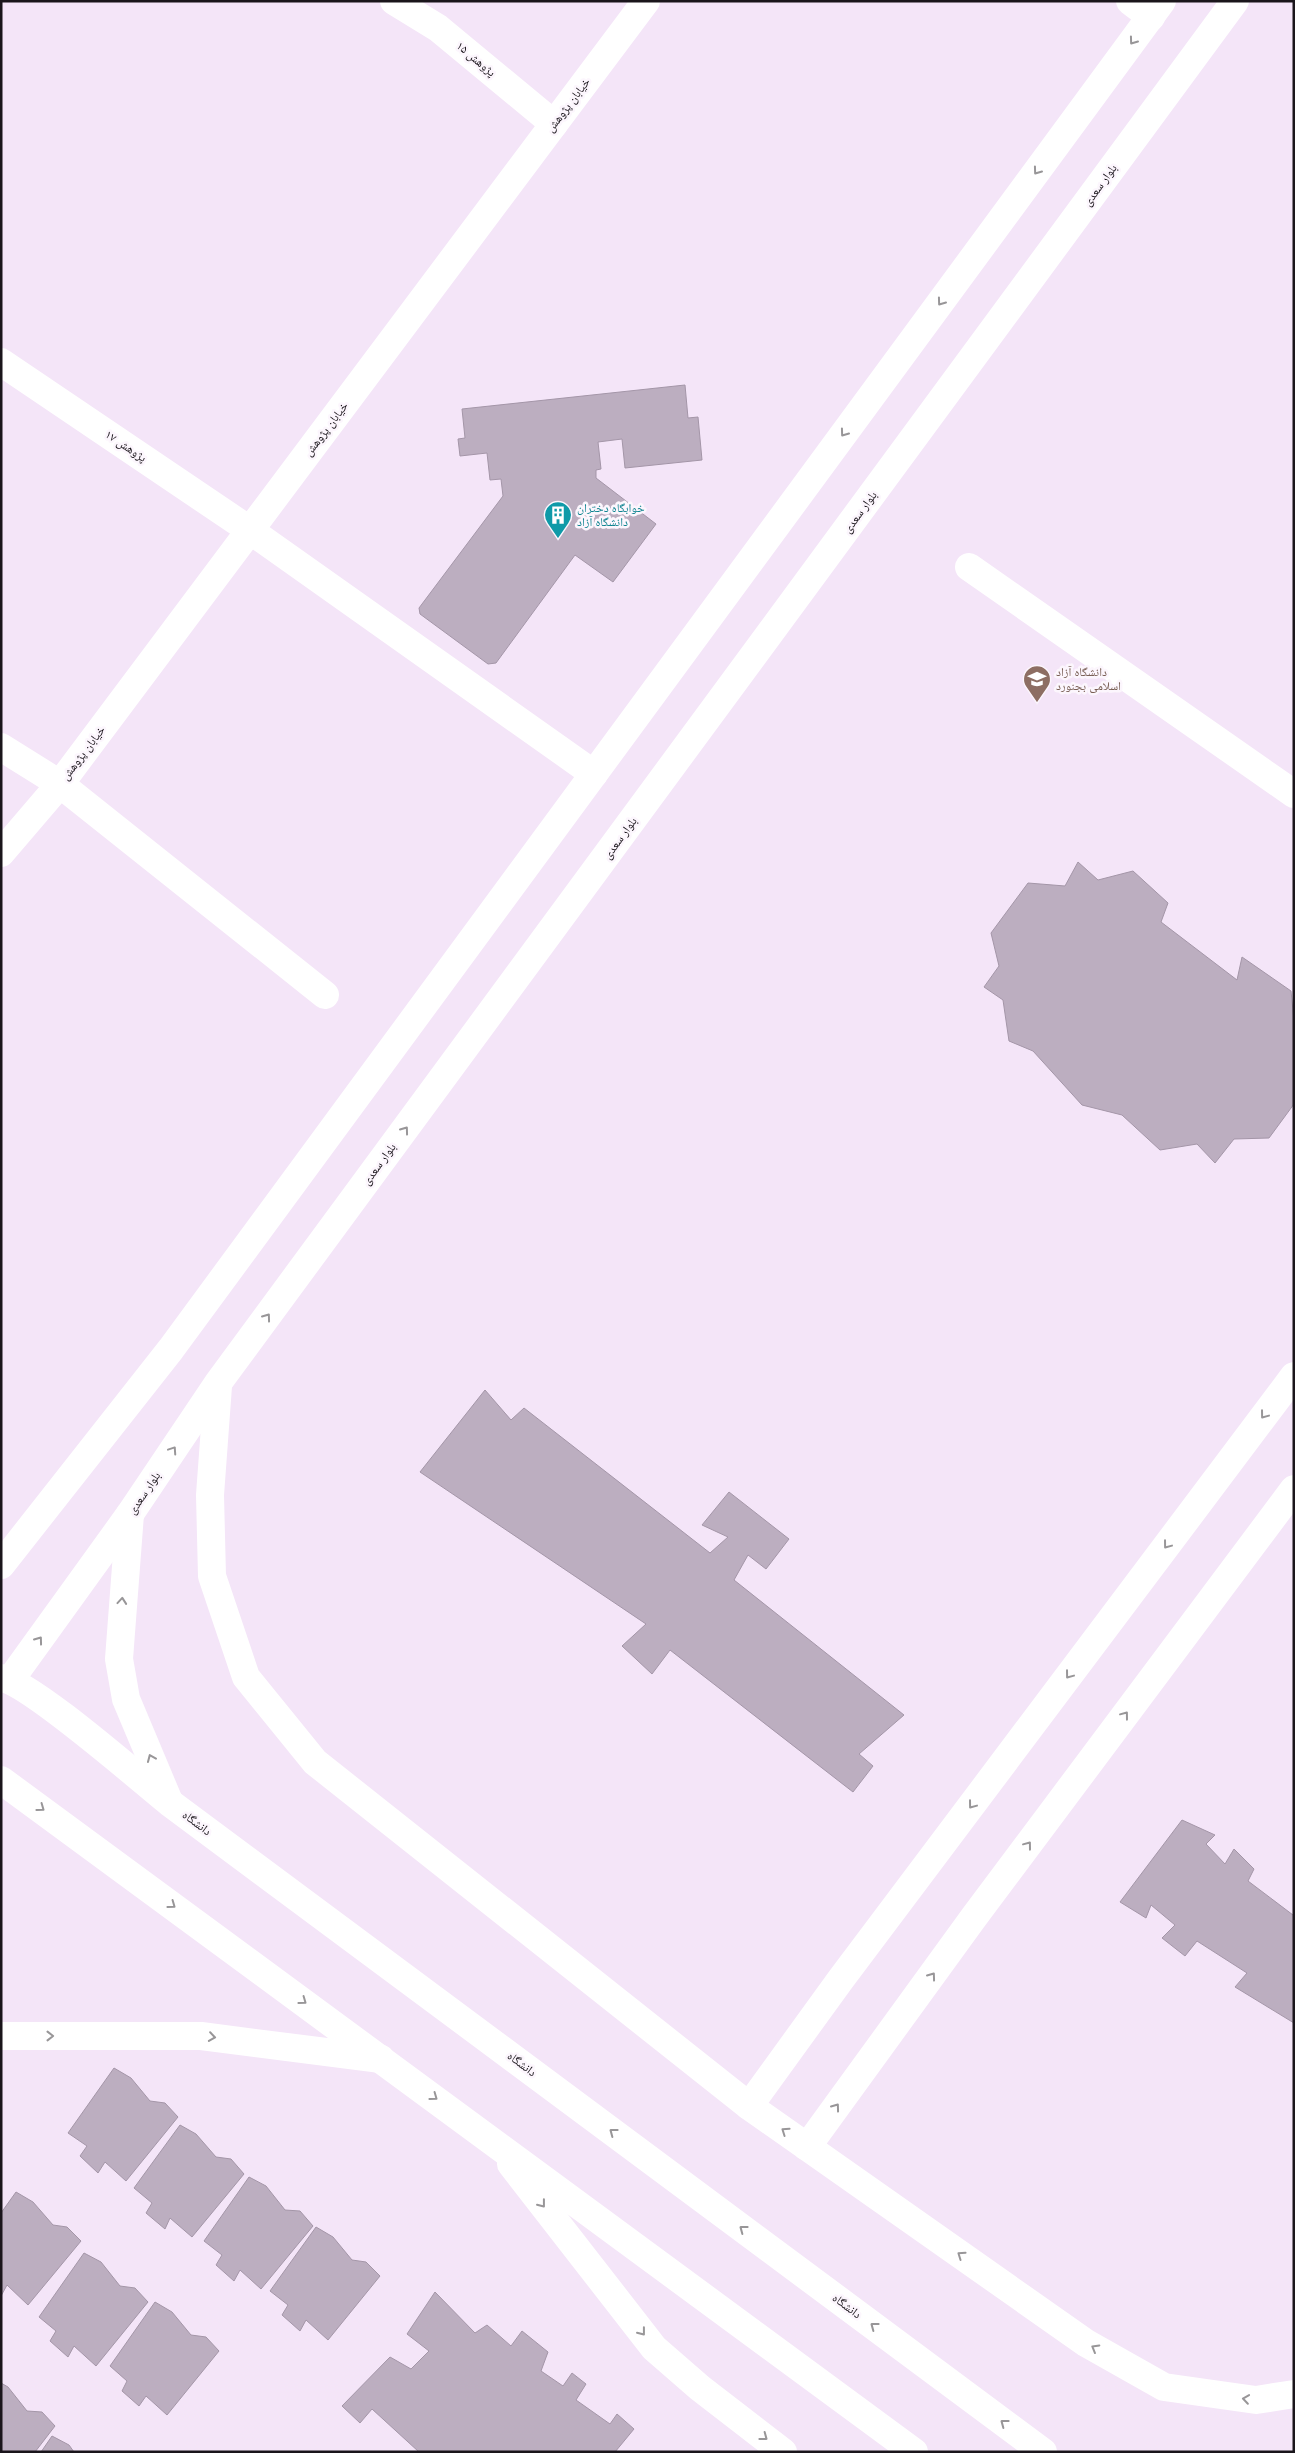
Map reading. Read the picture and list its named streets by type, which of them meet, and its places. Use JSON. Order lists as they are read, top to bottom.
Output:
{
  "streets": {
    "street": [
      "پژوهش ۱۵",
      "خیابان پژوهش",
      "بلوار سعدی",
      "پژوهش ۱۷",
      "دانشگاه"
    ]
  },
  "crossings": [
    ["پژوهش ۱۵", "خیابان پژوهش"],
    ["خیابان پژوهش", "پژوهش ۱۷"],
    ["بلوار سعدی", "دانشگاه"]
  ],
  "places": {
    "building": ["خوابگاه دختران دانشگاه آزاد"],
    "school or university": ["دانشگاه آزاد اسلامی بجنورد"]
  }
}
